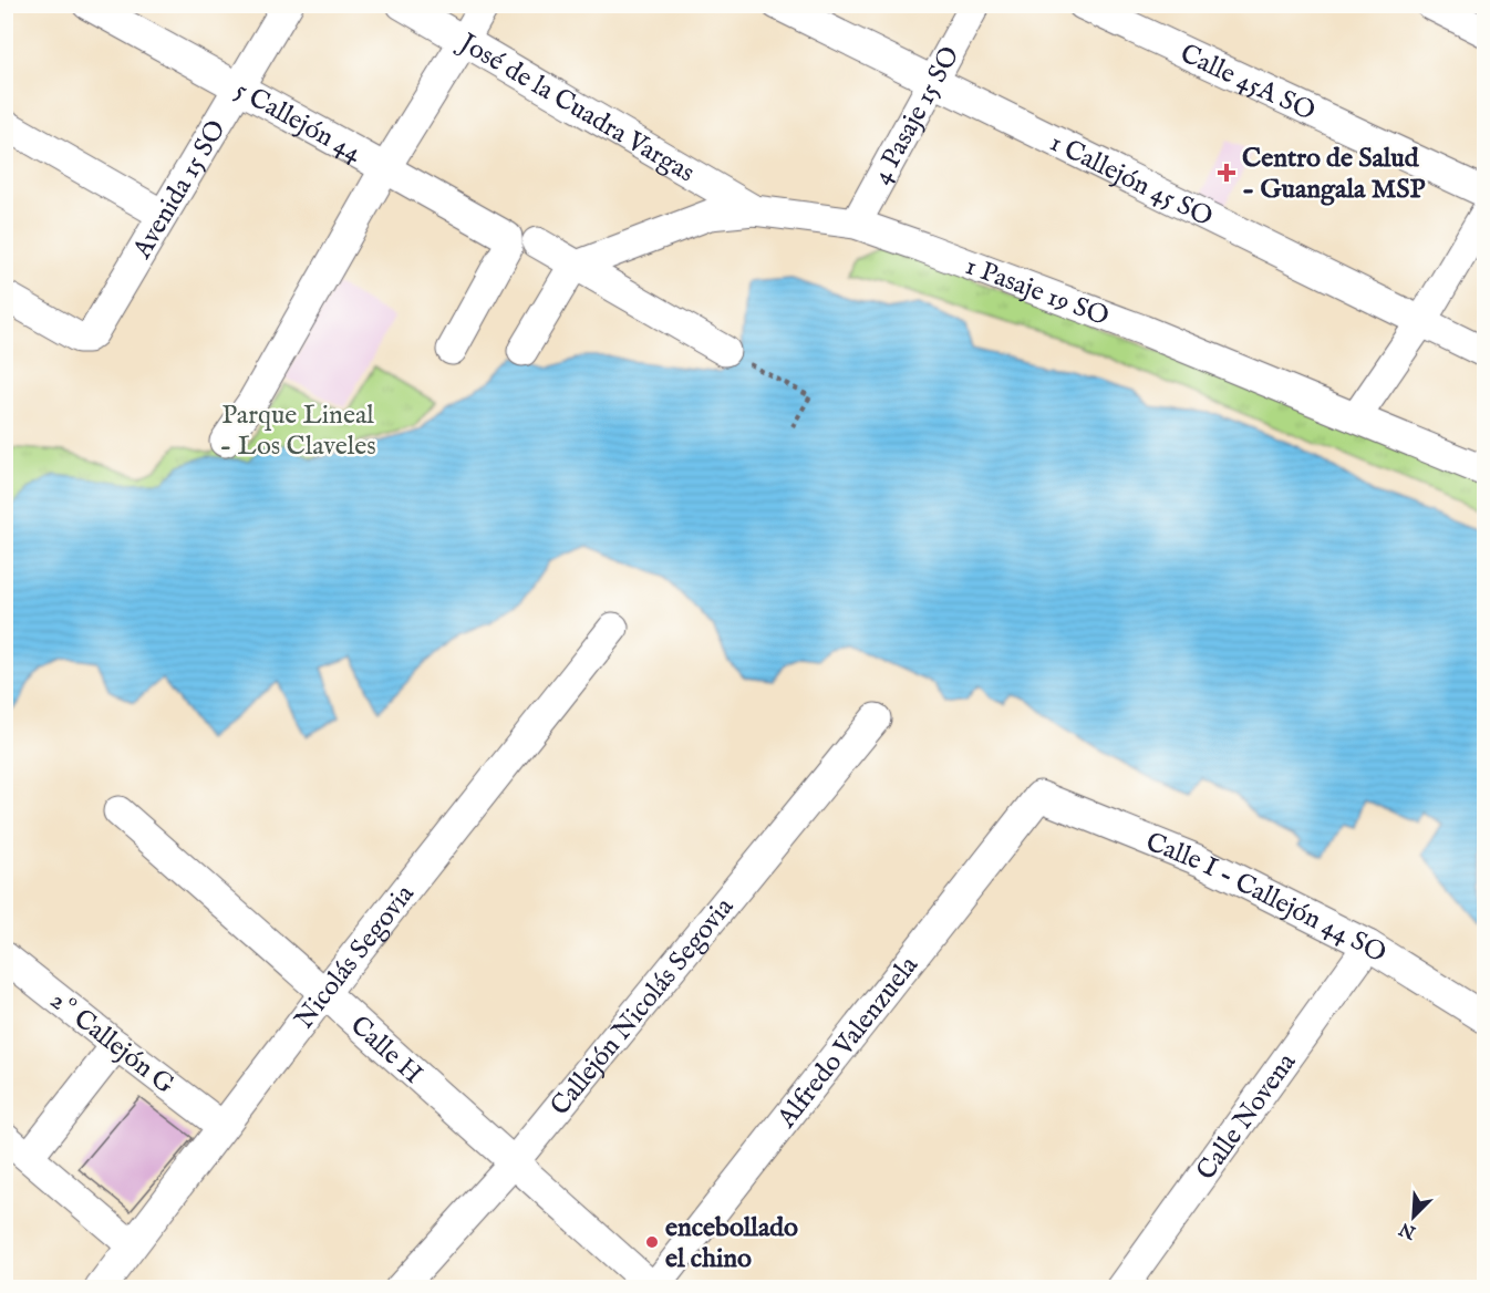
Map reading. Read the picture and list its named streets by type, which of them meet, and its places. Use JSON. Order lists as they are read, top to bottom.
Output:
{
  "streets": {
    "street": [
      "Calle 45A SO",
      "José de la Cuadra Vargas",
      "4 Pasaje 15 SO",
      "5 Callejón 44",
      "1 Callejón 45 SO",
      "Avenida 15 SO",
      "1 Pasaje 19 SO",
      "Calle I - Callejón 44 SO",
      "Nicolás Segovia",
      "Callejón Nicolás Segovia",
      "2º Callejón G",
      "Alfredo Valenzuela",
      "Calle H",
      "Calle Novena"
    ]
  },
  "crossings": [
    ["José de la Cuadra Vargas", "1 Pasaje 19 SO"],
    ["4 Pasaje 15 SO", "1 Callejón 45 SO"],
    ["4 Pasaje 15 SO", "1 Pasaje 19 SO"],
    ["5 Callejón 44", "Avenida 15 SO"],
    ["Calle I - Callejón 44 SO", "Alfredo Valenzuela"],
    ["Calle I - Callejón 44 SO", "Calle Novena"],
    ["Nicolás Segovia", "2º Callejón G"],
    ["Nicolás Segovia", "Calle H"],
    ["Callejón Nicolás Segovia", "Calle H"],
    ["Alfredo Valenzuela", "Calle H"]
  ],
  "parks": ["Parque Lineal - Los Claveles"],
  "places": {
    "health": ["Centro de Salud - Guangala MSP"],
    "other": ["encebollado el chino"]
  },
  "north": "bottom left"
}
